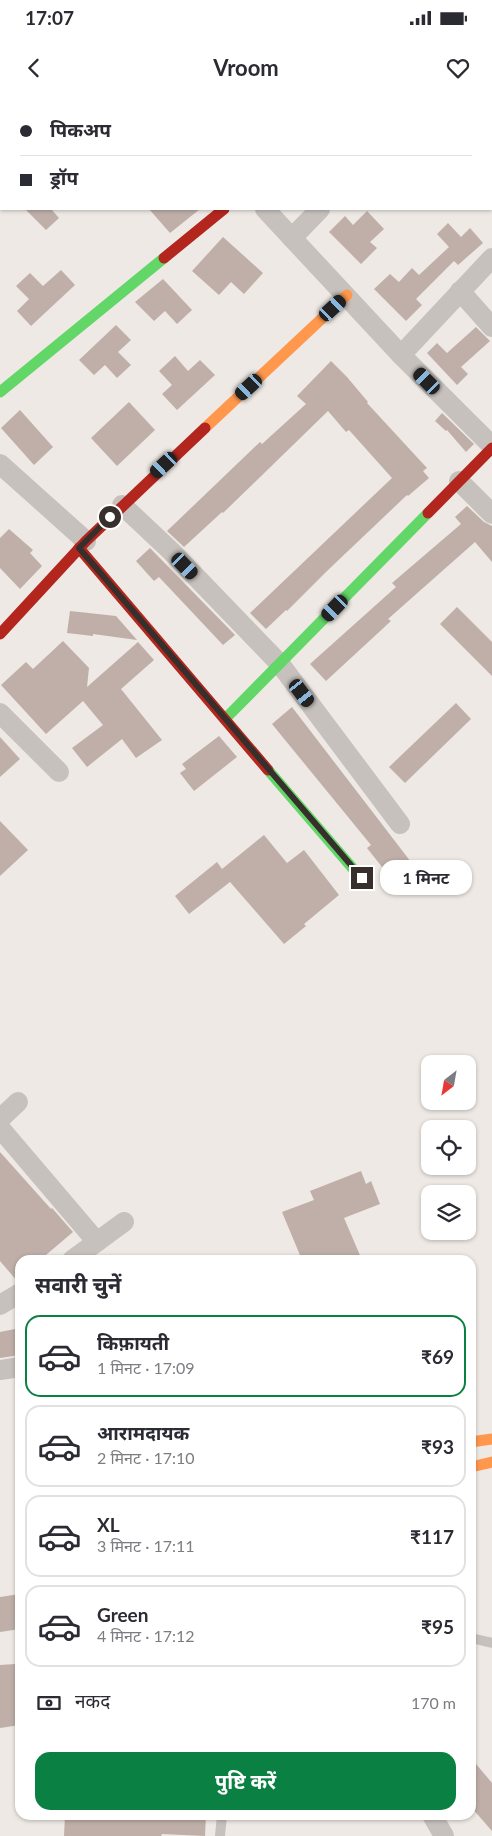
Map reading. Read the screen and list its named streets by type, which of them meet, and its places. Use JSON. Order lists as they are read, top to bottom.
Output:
{
  "north": "bottom left",
  "page": {
    "status": "17:07",
    "header": "Vroom",
    "banner": ["पिकअप", "ड्रॉप"],
    "bubble": "1 मिनट",
    "heading": "सवारी चुनें",
    "list": [
      {
        "name": "किफ़ायती",
        "note": "1 मिनट · 17:09",
        "value": "₹69"
      },
      {
        "name": "आरामदायक",
        "note": "2 मिनट · 17:10",
        "value": "₹93"
      },
      {
        "name": "XL",
        "note": "3 मिनट · 17:11",
        "value": "₹117"
      },
      {
        "name": "Green",
        "note": "4 मिनट · 17:12",
        "value": "₹95"
      }
    ],
    "pay": ["नकद", "170 m"],
    "buttons": "पुष्टि करें"
  }
}
